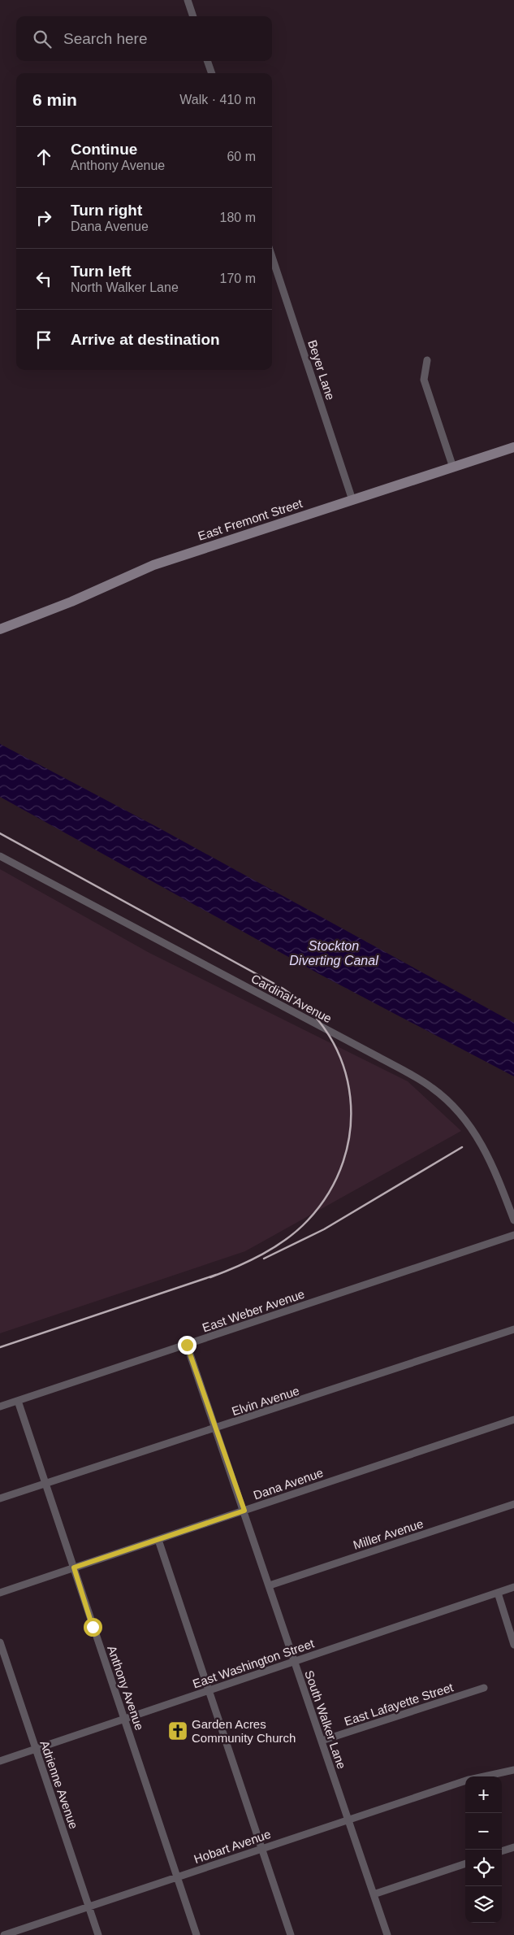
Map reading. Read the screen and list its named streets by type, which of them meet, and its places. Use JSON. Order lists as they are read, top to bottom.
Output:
{
  "streets": {
    "main road": ["East Fremont Street"],
    "street": [
      "Beyer Lane",
      "Cardinal Avenue",
      "East Weber Avenue",
      "Elvin Avenue",
      "Dana Avenue",
      "Miller Avenue",
      "East Washington Street",
      "Anthony Avenue",
      "East Lafayette Street",
      "South Walker Lane",
      "Adrienne Avenue",
      "Hobart Avenue"
    ]
  },
  "crossings": [
    ["Beyer Lane", "East Fremont Street"],
    ["East Weber Avenue", "Anthony Avenue"],
    ["East Weber Avenue", "South Walker Lane"],
    ["Elvin Avenue", "Anthony Avenue"],
    ["Elvin Avenue", "South Walker Lane"],
    ["Dana Avenue", "Anthony Avenue"],
    ["Dana Avenue", "South Walker Lane"],
    ["Miller Avenue", "South Walker Lane"],
    ["East Washington Street", "Anthony Avenue"],
    ["East Washington Street", "South Walker Lane"],
    ["East Washington Street", "Adrienne Avenue"],
    ["Anthony Avenue", "Hobart Avenue"],
    ["East Lafayette Street", "South Walker Lane"],
    ["South Walker Lane", "Hobart Avenue"],
    ["Adrienne Avenue", "Hobart Avenue"]
  ],
  "water": ["Stockton Diverting Canal"],
  "places": {
    "church": ["Garden Acres Community Church"]
  },
  "page": {
    "search": "Search here",
    "heading": ["6 min", "Walk · 410 m"],
    "list": [
      ["Continue", "Anthony Avenue", "60 m"],
      ["Turn right", "Dana Avenue", "180 m"],
      ["Turn left", "North Walker Lane", "170 m"],
      "Arrive at destination"
    ],
    "map_buttons": ["+", "−"]
  }
}
